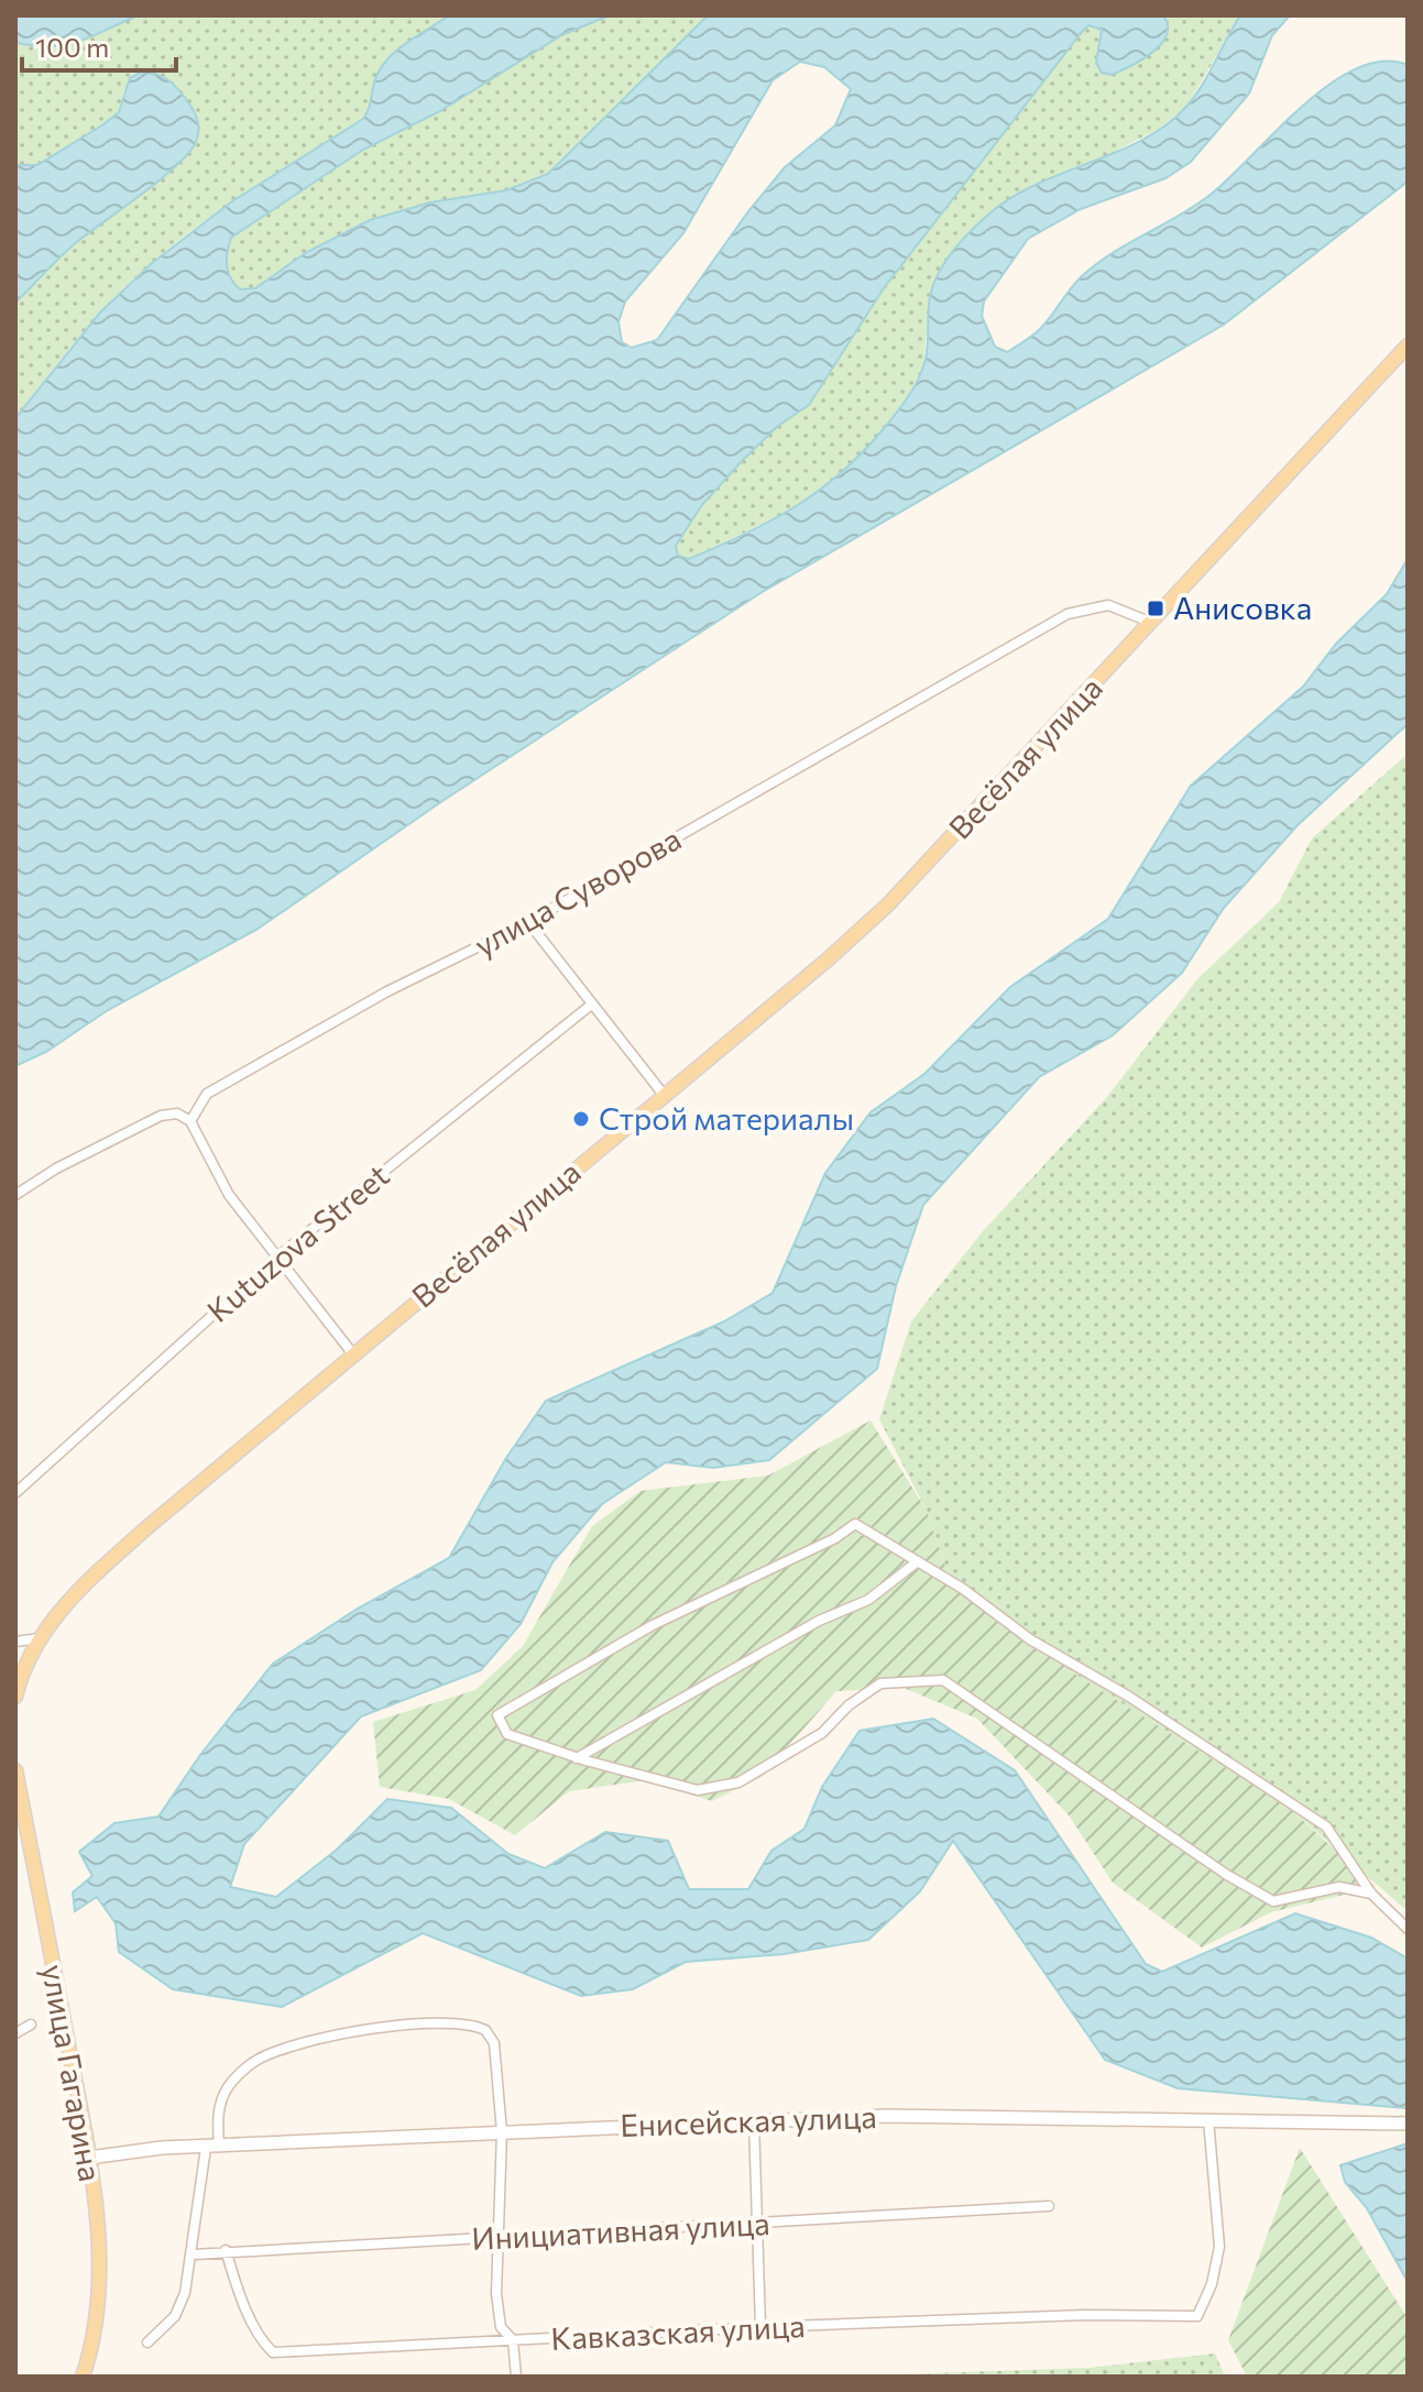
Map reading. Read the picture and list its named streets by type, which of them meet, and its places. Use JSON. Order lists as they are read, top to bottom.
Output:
{
  "streets": {
    "main road": ["Весёлая улица", "улица Гагарина"],
    "street": [
      "улица Суворова",
      "Kutuzova Street",
      "Енисейская улица",
      "Инициативная улица",
      "Кавказская улица"
    ]
  },
  "crossings": [
    ["Весёлая улица", "улица Суворова"],
    ["улица Гагарина", "Енисейская улица"],
    ["Енисейская улица", "Кавказская улица"],
    ["Инициативная улица", "Кавказская улица"]
  ],
  "places": {
    "transit": ["Анисовка"],
    "other": ["Строй материалы"]
  },
  "scale_bar": "100 m"
}
